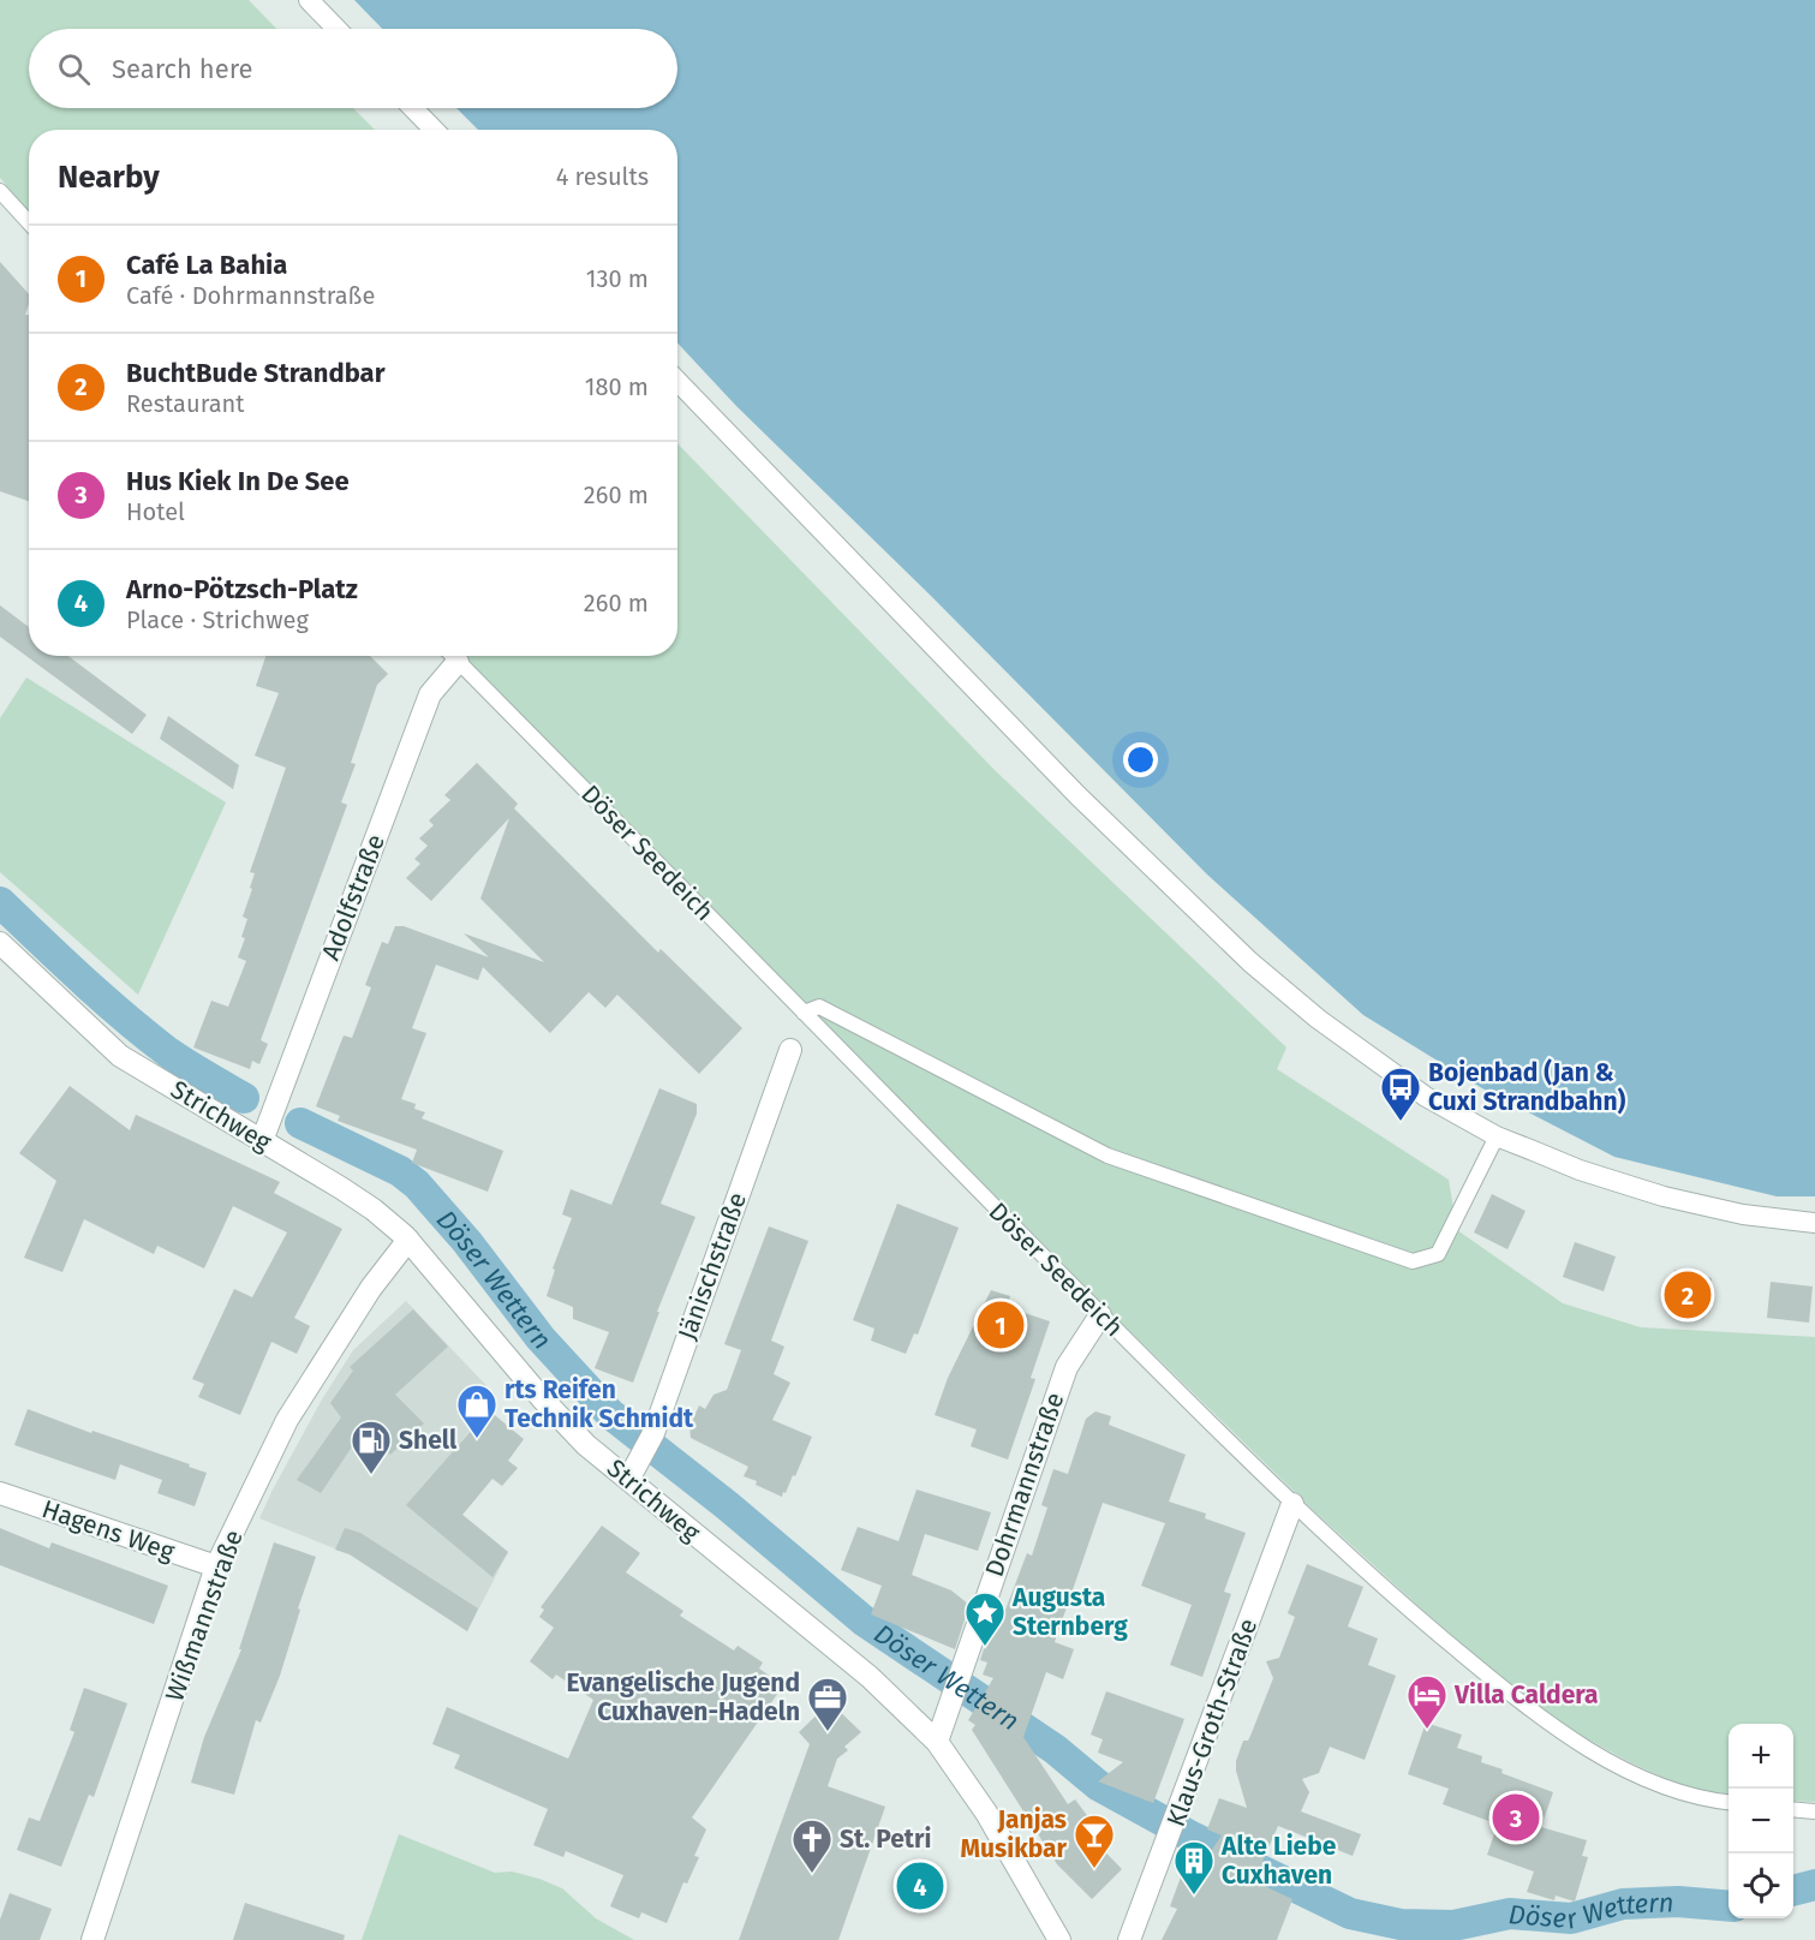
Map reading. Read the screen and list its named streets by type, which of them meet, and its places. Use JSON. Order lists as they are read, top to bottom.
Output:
{
  "streets": {
    "street": [
      "Adolfstraße",
      "Strichweg",
      "Jänischstraße",
      "Dohrmannstraße",
      "Hagens Weg",
      "Wißmannstraße",
      "Klaus-Groth-Straße"
    ],
    "lane": ["Döser Seedeich"]
  },
  "crossings": [
    ["Döser Seedeich", "Dohrmannstraße"],
    ["Döser Seedeich", "Klaus-Groth-Straße"],
    ["Adolfstraße", "Strichweg"],
    ["Strichweg", "Jänischstraße"],
    ["Strichweg", "Dohrmannstraße"],
    ["Strichweg", "Wißmannstraße"],
    ["Hagens Weg", "Wißmannstraße"]
  ],
  "water": ["Döser Wettern"],
  "places": {
    "bus stop": ["Bojenbad (Jan & Cuxi Strandbahn)"],
    "shop": ["rts Reifen Technik Schmidt"],
    "fuel station": ["Shell"],
    "place": ["Augusta Sternberg"],
    "hotel": ["Villa Caldera"],
    "office": ["Evangelische Jugend Cuxhaven-Hadeln"],
    "bar": ["Janjas Musikbar"],
    "church": ["St. Petri"],
    "building": ["Alte Liebe Cuxhaven"]
  },
  "page": {
    "search": "Search here",
    "heading": ["Nearby", "4 results"],
    "list": [
      {
        "mark": "1",
        "name": "Café La Bahia",
        "note": "Café · Dohrmannstraße",
        "value": "130 m"
      },
      {
        "mark": "2",
        "name": "BuchtBude Strandbar",
        "note": "Restaurant",
        "value": "180 m"
      },
      {
        "mark": "3",
        "name": "Hus Kiek In De See",
        "note": "Hotel",
        "value": "260 m"
      },
      {
        "mark": "4",
        "name": "Arno-Pötzsch-Platz",
        "note": "Place · Strichweg",
        "value": "260 m"
      }
    ],
    "pins": [
      "2",
      "1",
      "3",
      "4"
    ],
    "map_buttons": ["+", "−"]
  }
}
